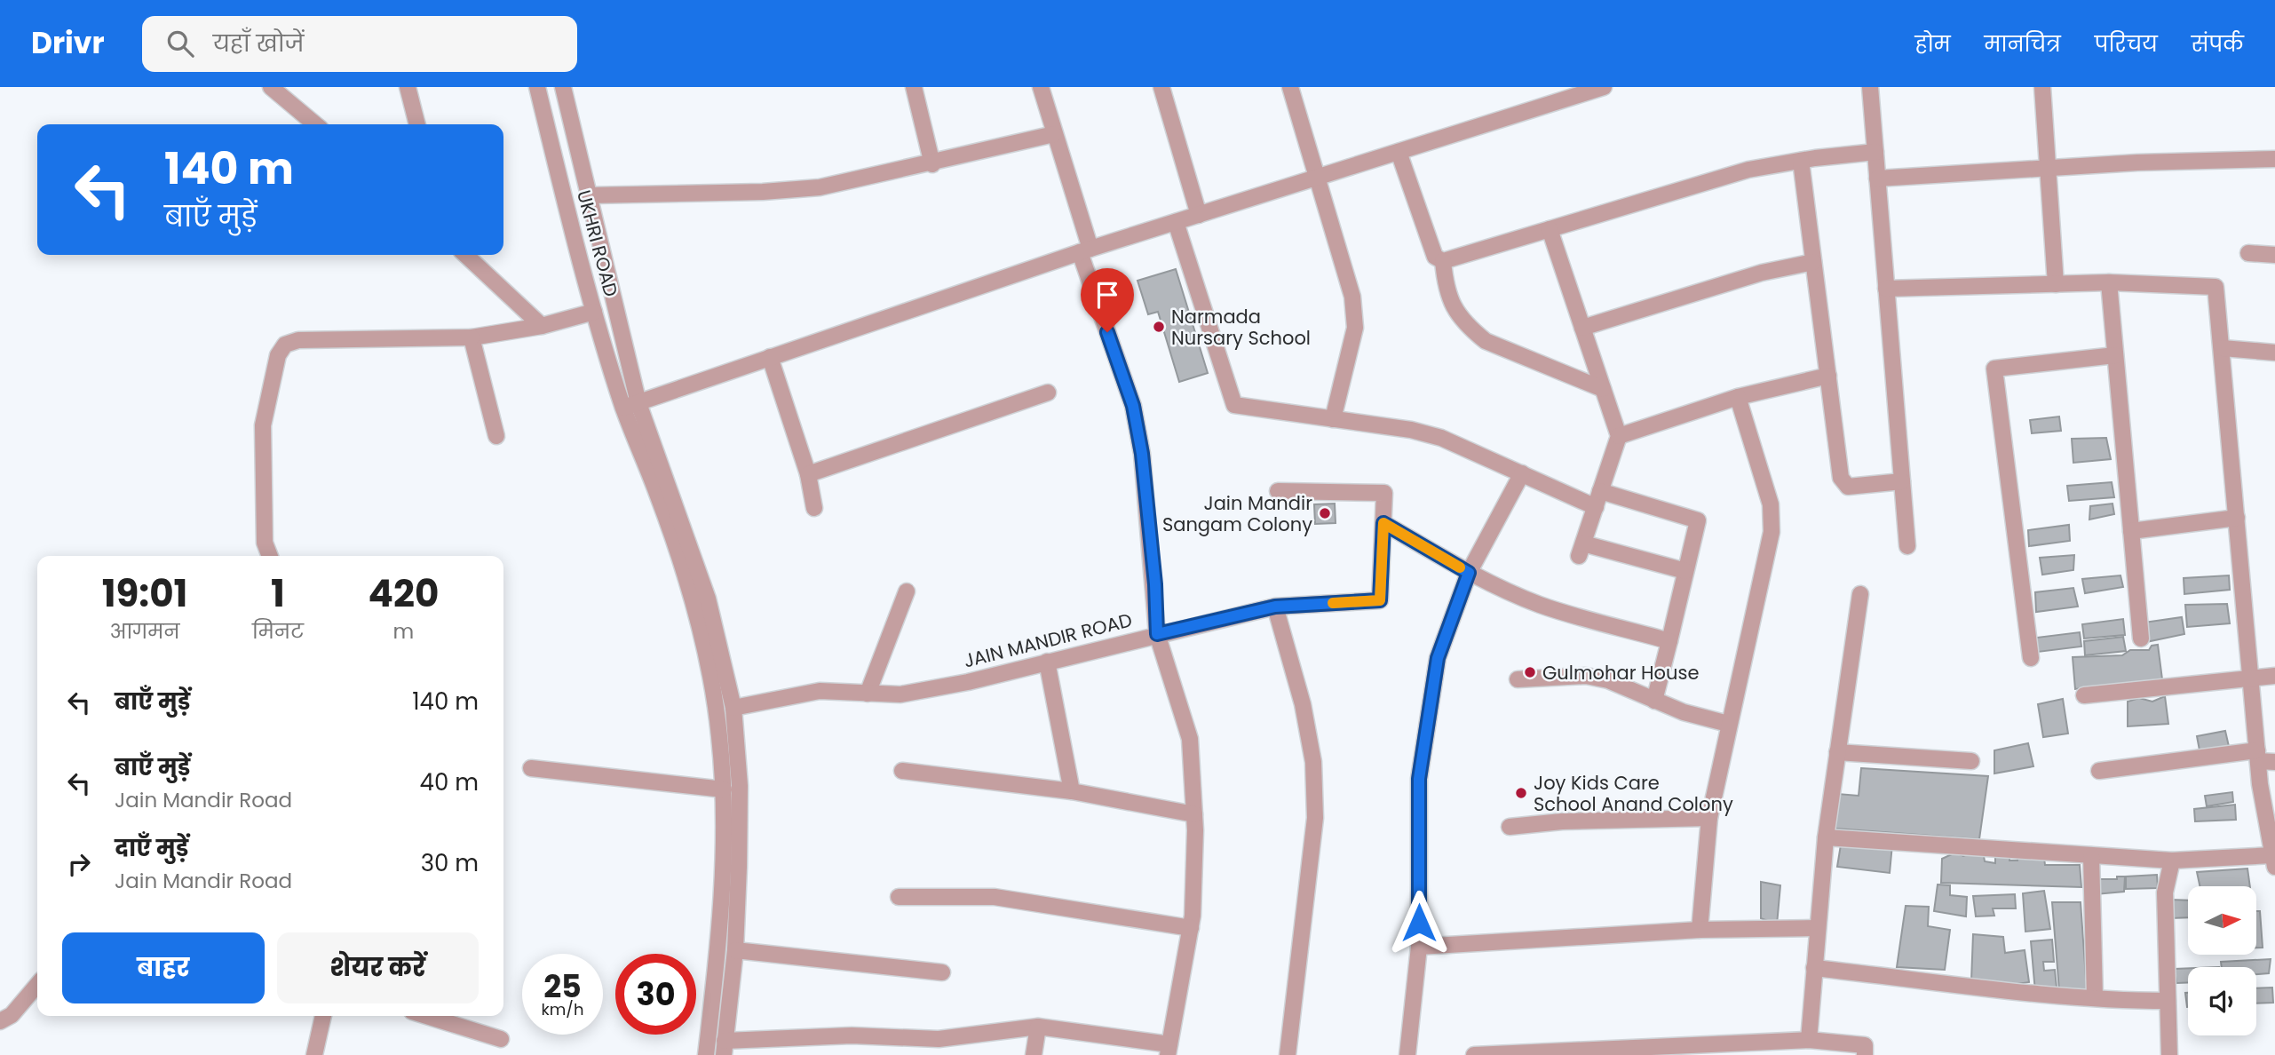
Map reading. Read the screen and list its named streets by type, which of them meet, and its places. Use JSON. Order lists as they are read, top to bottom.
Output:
{
  "streets": {
    "street": ["UKHRI ROAD", "JAIN MANDIR ROAD"]
  },
  "places": [
    "Narmada Nursary School",
    "Jain Mandir Sangam Colony",
    "Gulmohar House",
    "Joy Kids Care School Anand Colony"
  ],
  "north": "right",
  "page": {
    "header": "Drivr",
    "search": "यहाँ खोजें",
    "nav": [
      "होम",
      "मानचित्र",
      "परिचय",
      "संपर्क"
    ],
    "turn": ["140 m", "बाएँ मुड़ें"],
    "eta": [
      "19:01",
      "आगमन",
      "1",
      "मिनट",
      "420",
      "m"
    ],
    "list": [
      {
        "name": "बाएँ मुड़ें",
        "value": "140 m"
      },
      {
        "name": "बाएँ मुड़ें",
        "note": "Jain Mandir Road",
        "value": "40 m"
      },
      {
        "name": "दाएँ मुड़ें",
        "note": "Jain Mandir Road",
        "value": "30 m"
      }
    ],
    "buttons": ["बाहर", "शेयर करें"],
    "speed": "25 km/h",
    "limit": "30"
  }
}
